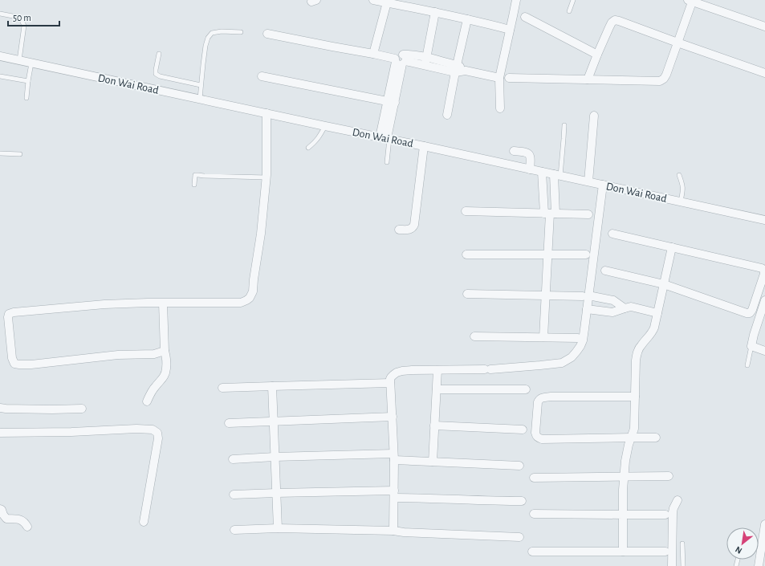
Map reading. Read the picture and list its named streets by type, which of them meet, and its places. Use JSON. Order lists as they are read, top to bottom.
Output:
{
  "streets": {
    "street": ["Don Wai Road"]
  },
  "scale_bar": "50 m",
  "north": "bottom left"
}
